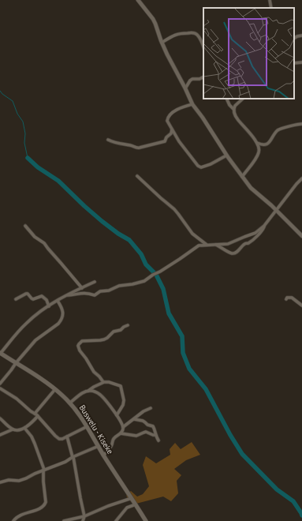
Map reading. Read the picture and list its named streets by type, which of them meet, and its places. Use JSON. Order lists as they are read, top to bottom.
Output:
{
  "streets": {
    "main road": ["Buswelu - Kiseke"]
  }
}
